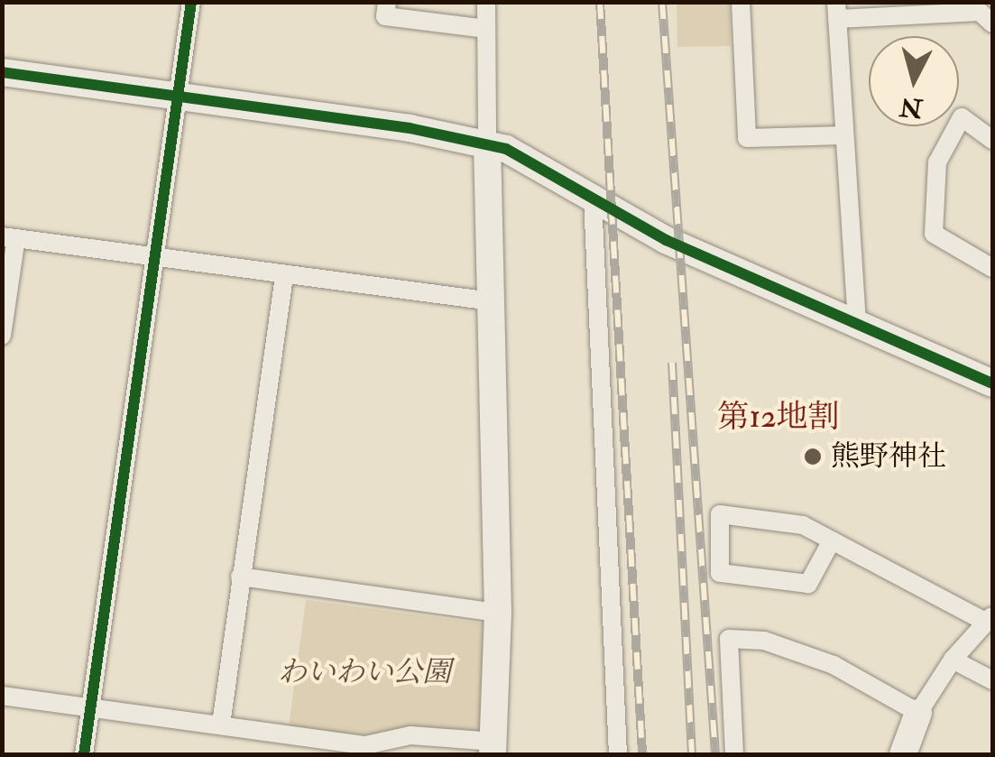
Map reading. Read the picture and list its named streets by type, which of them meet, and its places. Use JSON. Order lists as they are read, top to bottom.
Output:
{
  "districts": ["第12地割"],
  "parks": ["わいわい公園"],
  "places": ["熊野神社"],
  "north": "bottom"
}
